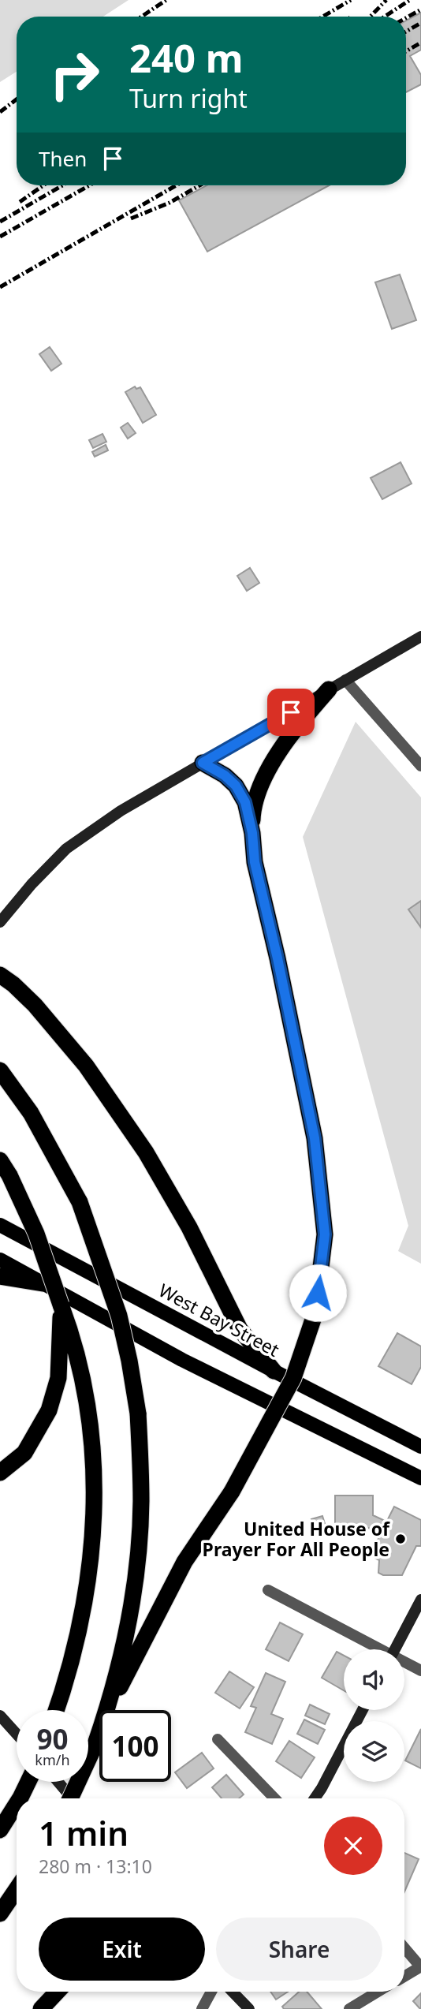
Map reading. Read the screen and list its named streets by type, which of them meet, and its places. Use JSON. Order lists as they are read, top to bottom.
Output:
{
  "streets": {
    "main road": ["West Bay Street"]
  },
  "places": ["United House of Prayer For All People"],
  "page": {
    "turn": ["240 m", "Turn right"],
    "then": "Then",
    "speed": "90 km/h",
    "limit": "100",
    "heading": ["1 min", "280 m · 13:10"],
    "buttons": ["Exit", "Share"]
  }
}
